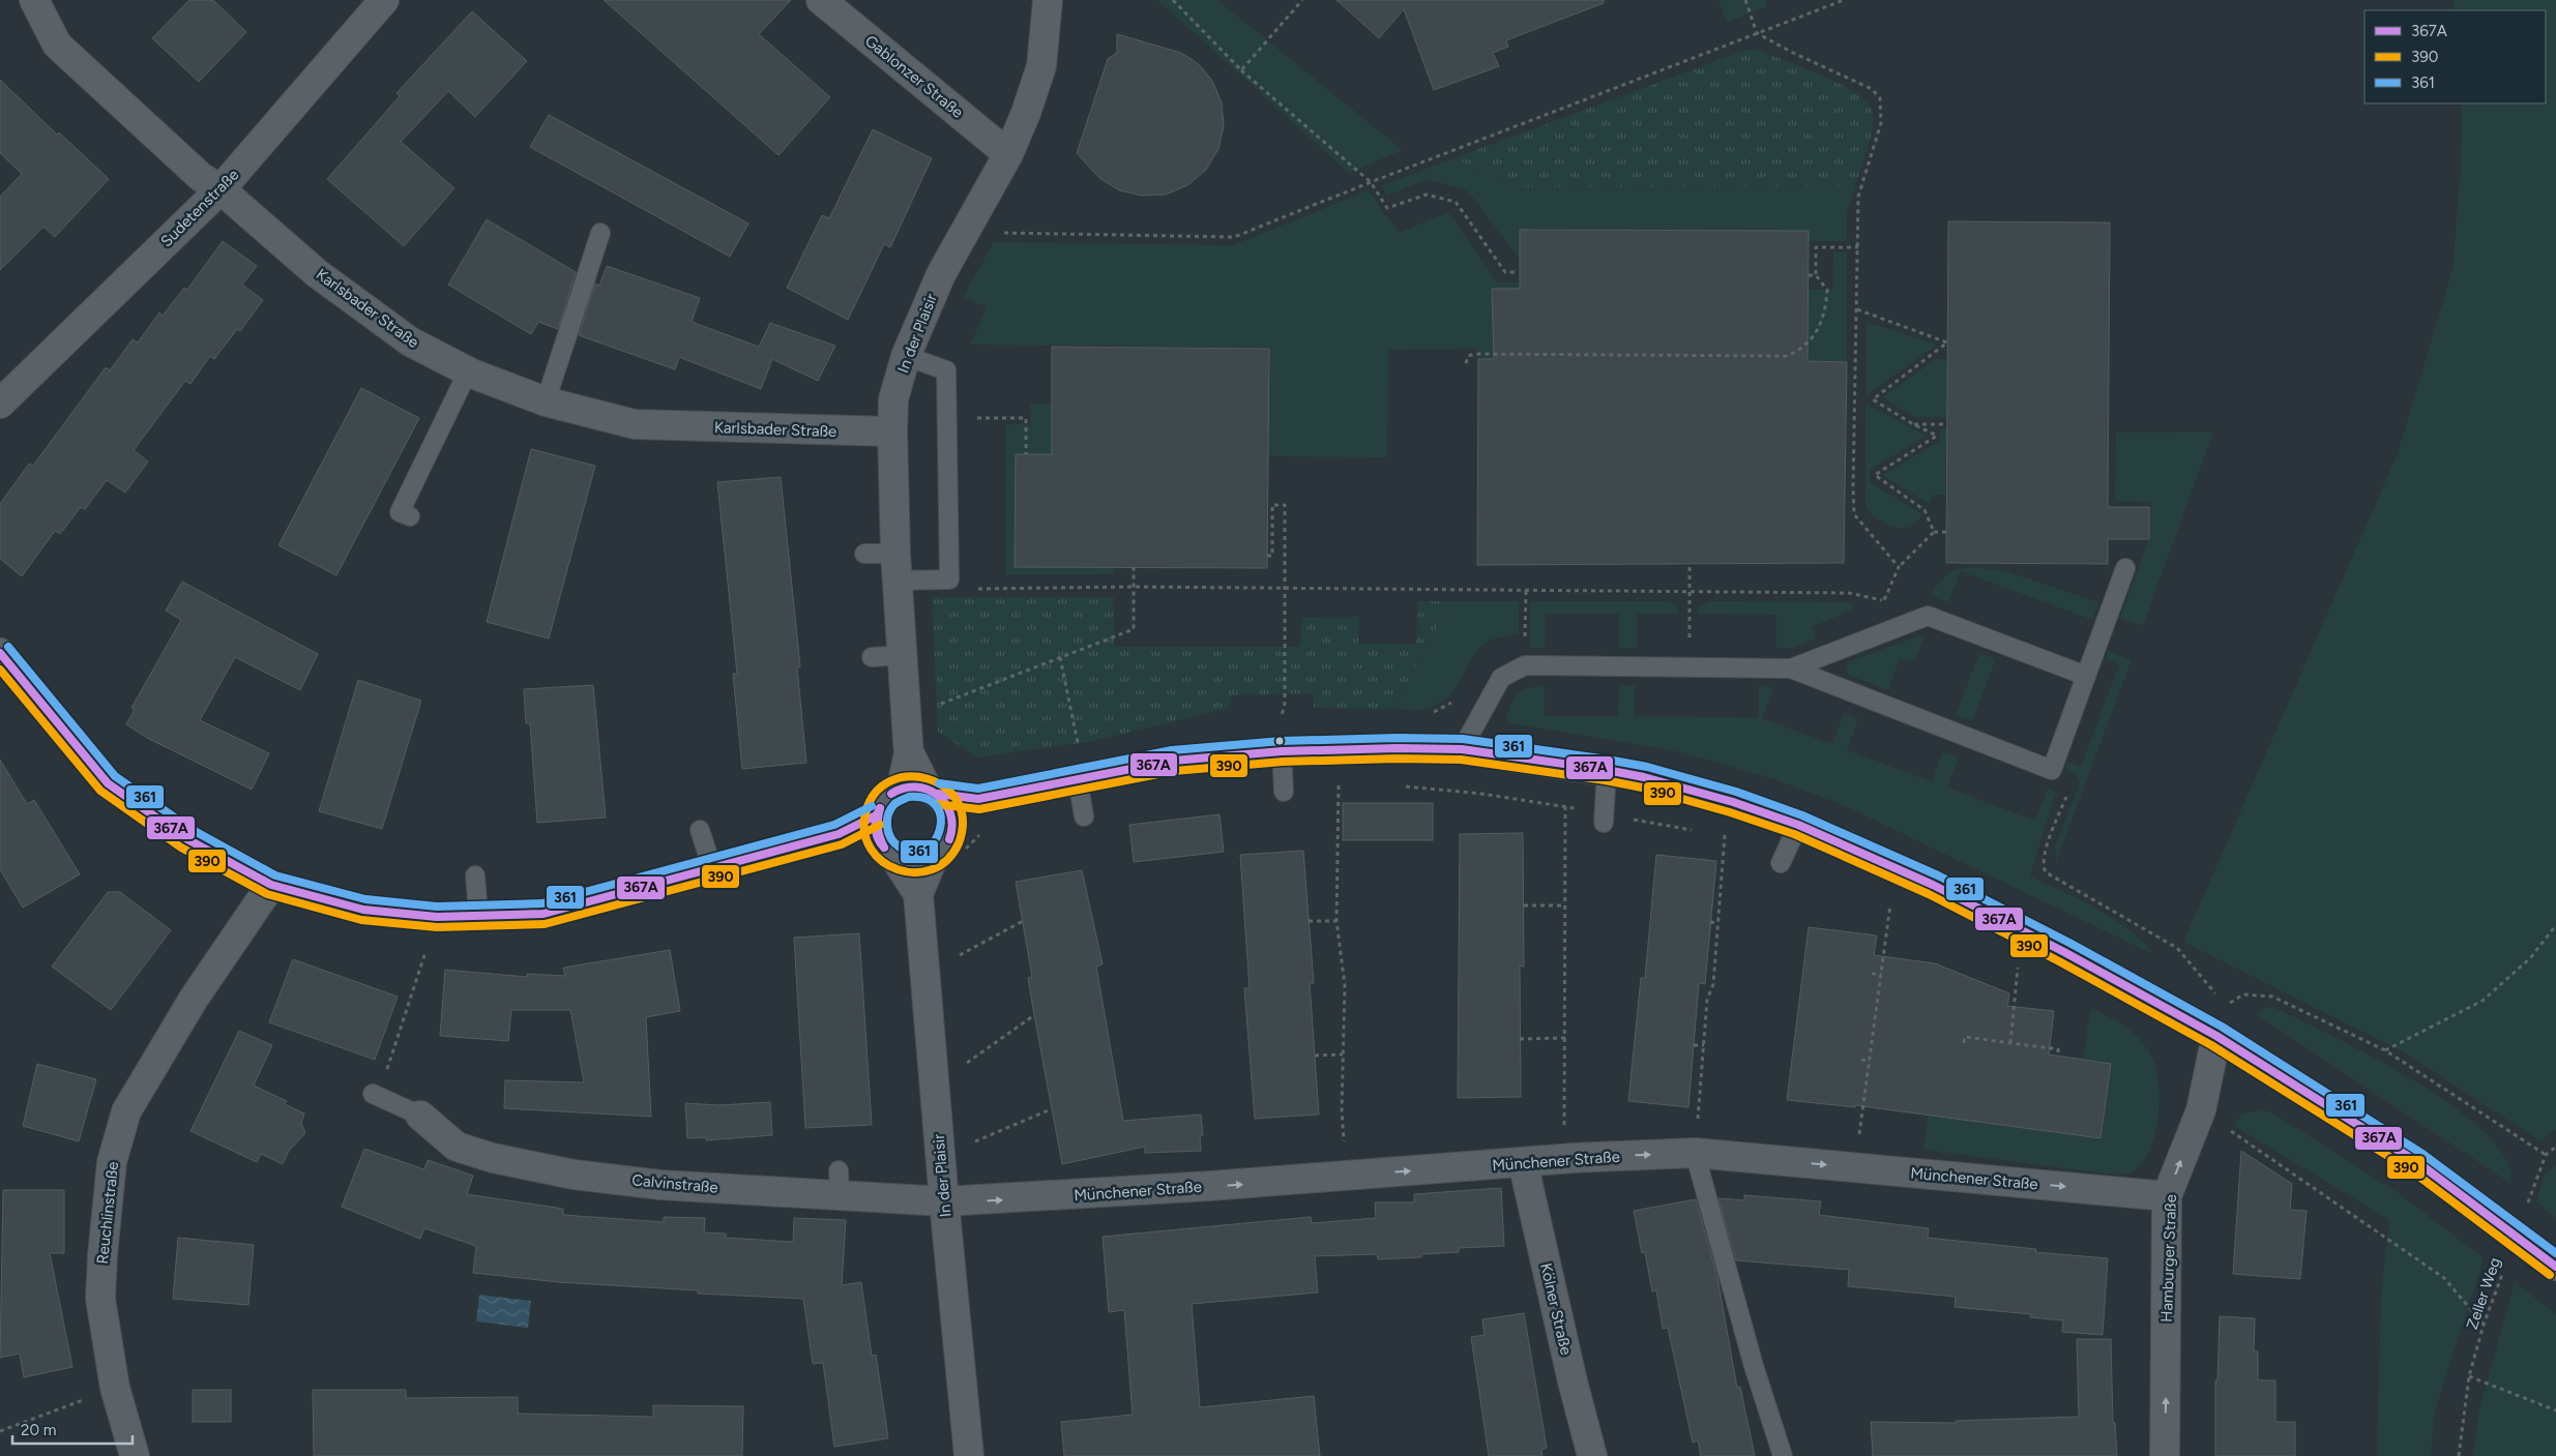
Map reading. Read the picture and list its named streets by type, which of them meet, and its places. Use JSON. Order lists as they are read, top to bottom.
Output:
{
  "streets": {
    "street": [
      "Gablonzer Straße",
      "Sudetenstraße",
      "Karlsbader Straße",
      "In der Plaisir",
      "Münchener Straße",
      "Calvinstraße",
      "Reuchlinstraße",
      "Hamburger Straße",
      "Kölner Straße"
    ],
    "path": ["Zeller Weg"]
  },
  "crossings": [
    ["Gablonzer Straße", "In der Plaisir"],
    ["Sudetenstraße", "Karlsbader Straße"],
    ["Karlsbader Straße", "In der Plaisir"],
    ["In der Plaisir", "Münchener Straße"],
    ["In der Plaisir", "Calvinstraße"],
    ["Münchener Straße", "Calvinstraße"],
    ["Münchener Straße", "Hamburger Straße"],
    ["Münchener Straße", "Kölner Straße"]
  ],
  "one_way": ["Münchener Straße", "Hamburger Straße"],
  "lines": ["transit line 361", "transit line 367A", "transit line 390"],
  "legend": ["367A", "390", "361"],
  "scale_bar": "20 m"
}
